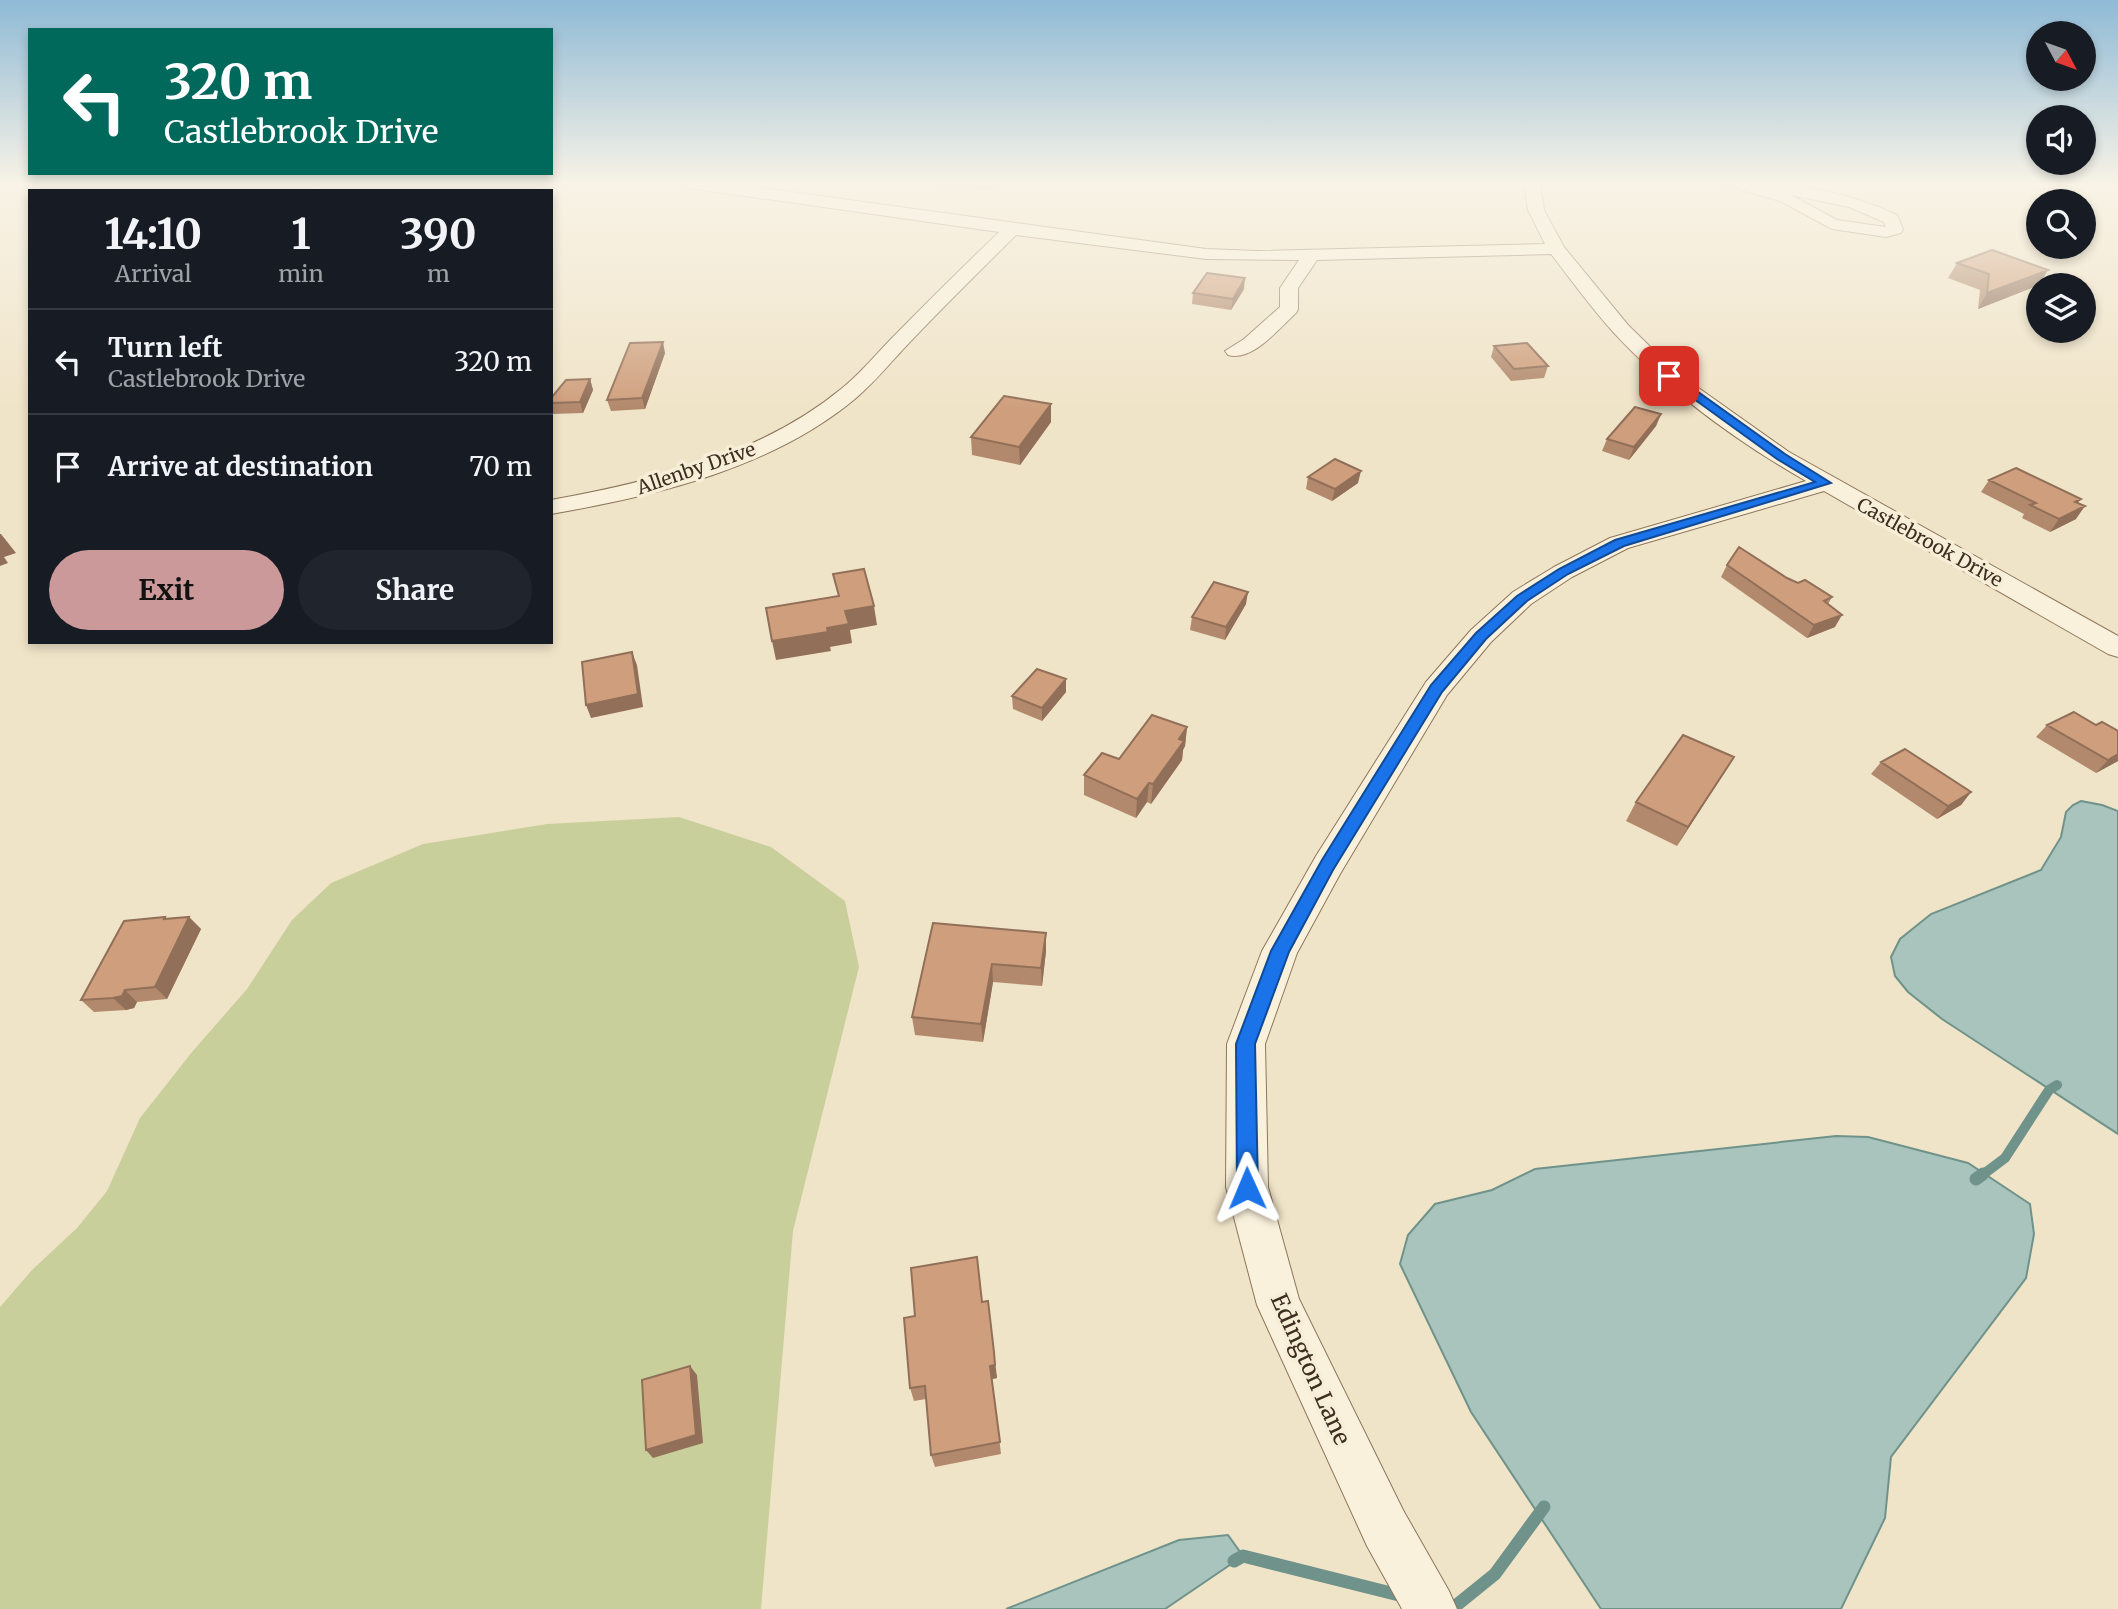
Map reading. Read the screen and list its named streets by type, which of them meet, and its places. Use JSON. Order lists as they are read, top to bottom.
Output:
{
  "streets": {
    "street": ["Allenby Drive", "Castlebrook Drive", "Edington Lane"]
  },
  "crossings": [
    ["Castlebrook Drive", "Edington Lane"]
  ],
  "north": "bottom right",
  "page": {
    "turn": ["320 m", "Castlebrook Drive"],
    "eta": [
      "14:10",
      "Arrival",
      "1",
      "min",
      "390",
      "m"
    ],
    "list": [
      {
        "name": "Turn left",
        "note": "Castlebrook Drive",
        "value": "320 m"
      },
      {
        "name": "Arrive at destination",
        "value": "70 m"
      }
    ],
    "buttons": ["Exit", "Share"]
  }
}
